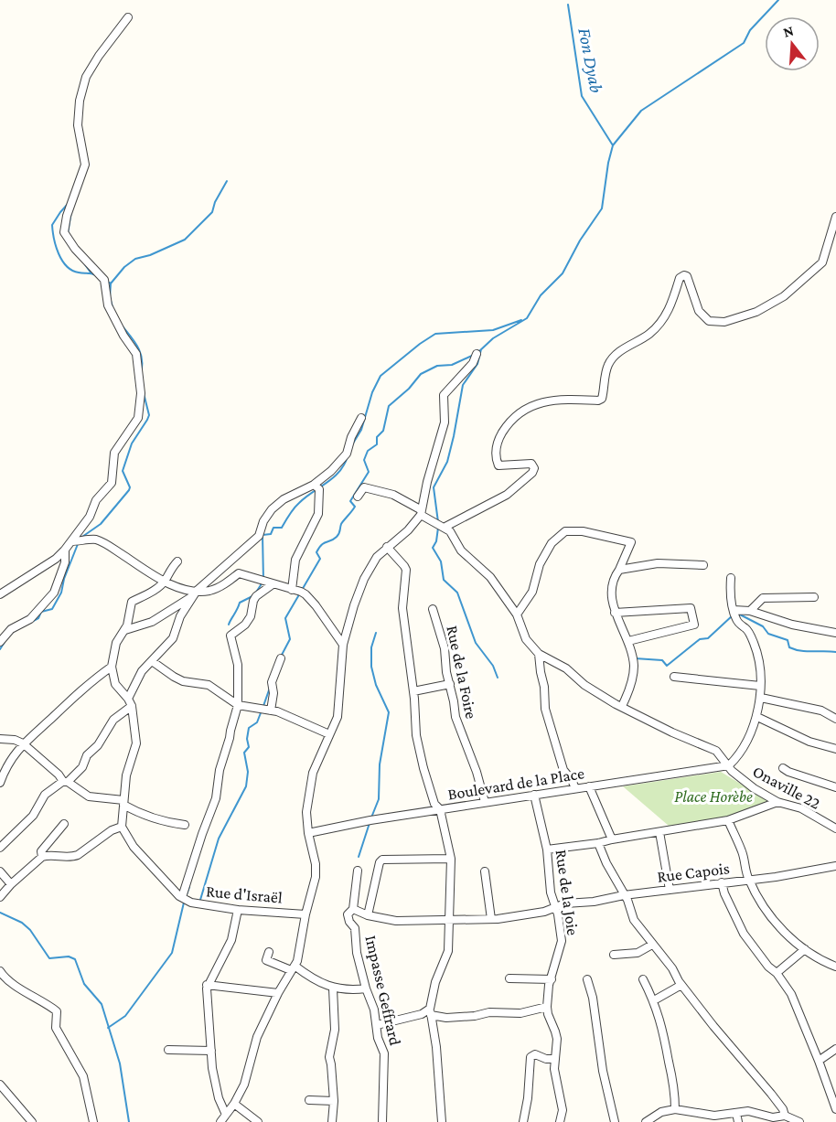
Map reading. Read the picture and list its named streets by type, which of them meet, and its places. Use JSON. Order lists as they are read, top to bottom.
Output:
{
  "streets": {
    "street": [
      "Rue de la Foire",
      "Boulevard de la Place",
      "Onaville 22",
      "Rue Capois",
      "Rue de la Joie",
      "Rue d'Israël",
      "Impasse Geffrard"
    ]
  },
  "crossings": [
    ["Rue de la Foire", "Boulevard de la Place"],
    ["Boulevard de la Place", "Onaville 22"],
    ["Boulevard de la Place", "Rue de la Joie"],
    ["Rue Capois", "Rue de la Joie"],
    ["Rue Capois", "Impasse Geffrard"]
  ],
  "water": ["Fon Dyab"],
  "parks": ["Place Horèbe"],
  "north": "top"
}
